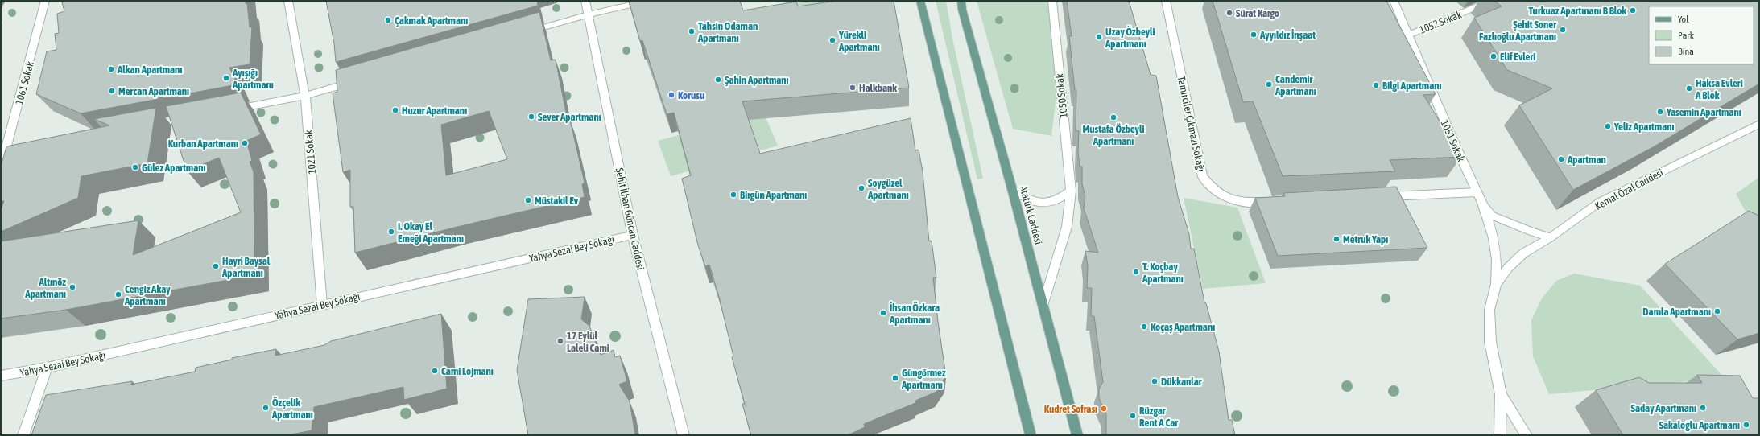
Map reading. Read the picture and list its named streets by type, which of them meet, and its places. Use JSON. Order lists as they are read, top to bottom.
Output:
{
  "streets": {
    "main road": ["Atatürk Caddesi"],
    "street": [
      "1052 Sokak",
      "1061 Sokak",
      "1050 Sokak",
      "Tamirciler Çıkmazı Sokağı",
      "1051 Sokak",
      "1021 Sokak",
      "Kemal Özal Caddesi",
      "Şehit İlhan Güncan Caddesi",
      "Yahya Sezai Bey Sokağı"
    ]
  },
  "crossings": [
    ["1052 Sokak", "1051 Sokak"],
    ["1050 Sokak", "Atatürk Caddesi"],
    ["1051 Sokak", "Kemal Özal Caddesi"],
    ["1021 Sokak", "Yahya Sezai Bey Sokağı"],
    ["Şehit İlhan Güncan Caddesi", "Yahya Sezai Bey Sokağı"]
  ],
  "places": [
    "Turkuaz Apartmanı B Blok",
    "Sürat Kargo",
    "Çakmak Apartmanı",
    "Şehit Soner Fazlıoğlu Apartmanı",
    "Tahsin Odaman Apartmanı",
    "Ayyıldız İnşaat",
    "Uzay Özbeyli Apartmanı",
    "Yürekli Apartmanı",
    "Elif Evleri",
    "Alkan Apartmanı",
    "Ayışığı Apartmanı",
    "Şahin Apartmanı",
    "Candemir Apartmanı",
    "Bilgi Apartmanı",
    "Halkbank",
    "Haksa Evleri A Blok",
    "Mercan Apartmanı",
    "Korusu",
    "Huzur Apartmanı",
    "Yasemin Apartmanı",
    "Sever Apartmanı",
    "Mustafa Özbeyli Apartmanı",
    "Yeliz Apartmanı",
    "Kurban Apartmanı",
    "Apartman",
    "Gülez Apartmanı",
    "Soygüzel Apartmanı",
    "Birgün Apartmanı",
    "Müstakil Ev",
    "I. Okay El Emeği Apartmanı",
    "Metruk Yapı",
    "Hayri Baysal Apartmanı",
    "T. Koçbay Apartmanı",
    "Altınöz Apartmanı",
    "Cengiz Akay Apartmanı",
    "Damla Apartmanı",
    "İhsan Özkara Apartmanı",
    "Koçaş Apartmanı",
    "17 Eylül Laleli Cami",
    "Cami Lojmanı",
    "Güngörmez Apartmanı",
    "Dükkanlar",
    "Özçelik Apartmanı",
    "Saday Apartmanı",
    "Kudret Sofrası",
    "Rüzgar Rent A Car",
    "Sakaloğlu Apartmanı"
  ],
  "legend": ["Yol", "Park", "Bina"]
}
